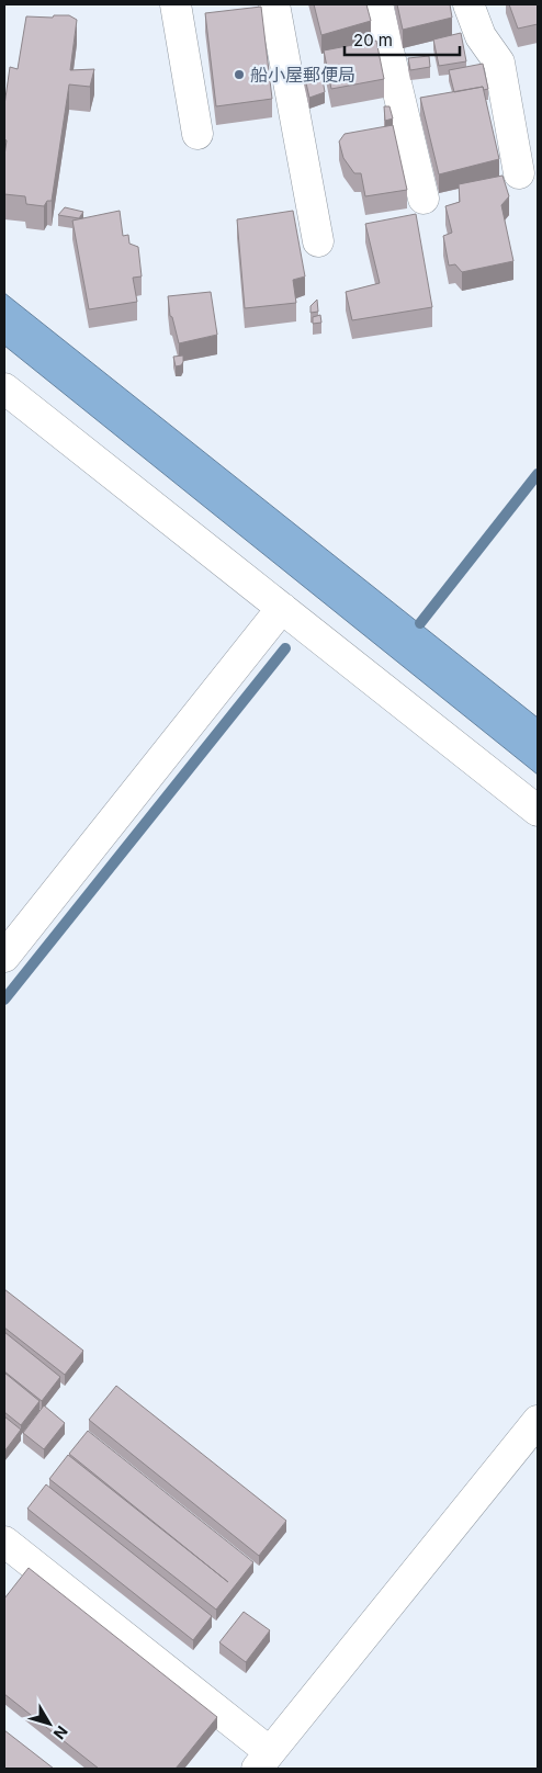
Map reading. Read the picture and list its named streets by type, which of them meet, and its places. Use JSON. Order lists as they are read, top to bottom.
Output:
{
  "places": ["船小屋郵便局"],
  "scale_bar": "20 m",
  "north": "bottom right"
}
